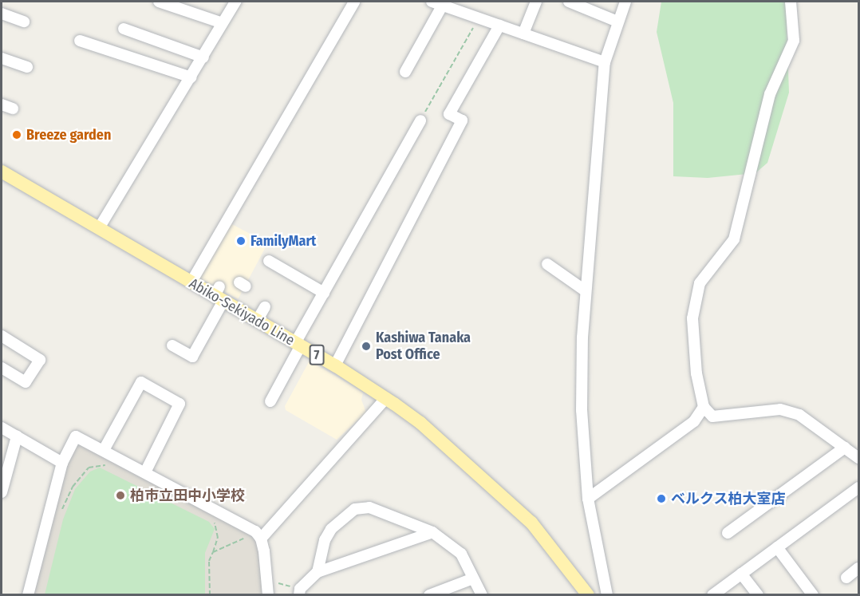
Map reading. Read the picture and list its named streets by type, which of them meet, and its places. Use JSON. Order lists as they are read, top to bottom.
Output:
{
  "streets": {
    "main road": ["Abiko-Sekiyado Line", "7"]
  },
  "places": [
    "Breeze garden",
    "FamilyMart",
    "Kashiwa Tanaka Post Office",
    "柏市立田中小学校",
    "ベルクス柏大室店"
  ]
}
